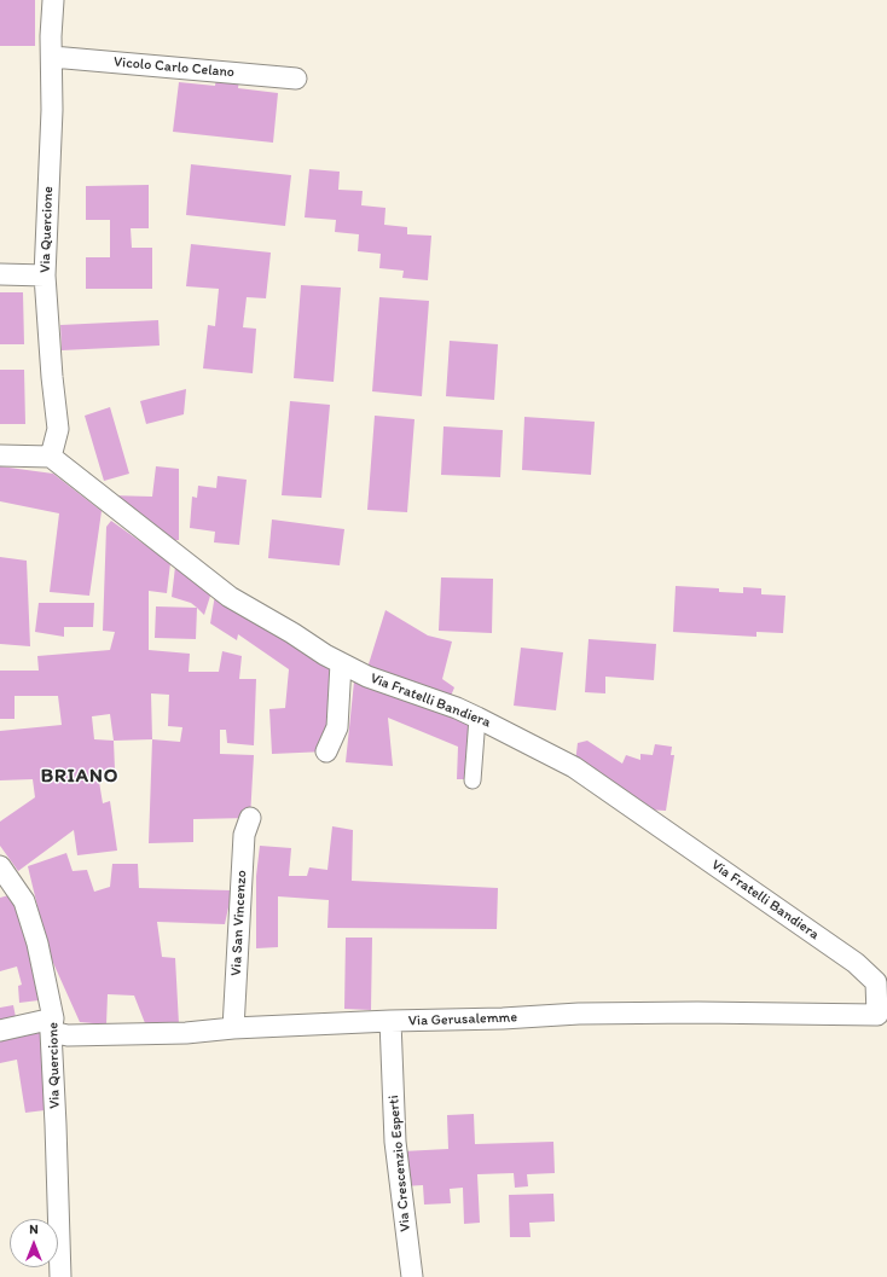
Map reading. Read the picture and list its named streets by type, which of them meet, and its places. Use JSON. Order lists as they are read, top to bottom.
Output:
{
  "streets": {
    "street": [
      "Vicolo Carlo Celano",
      "Via Quercione",
      "Via Fratelli Bandiera",
      "Via San Vincenzo",
      "Via Gerusalemme",
      "Via Crescenzio Esperti"
    ]
  },
  "crossings": [
    ["Vicolo Carlo Celano", "Via Quercione"],
    ["Via Quercione", "Via Fratelli Bandiera"],
    ["Via Quercione", "Via Gerusalemme"],
    ["Via Fratelli Bandiera", "Via Gerusalemme"],
    ["Via San Vincenzo", "Via Gerusalemme"],
    ["Via Gerusalemme", "Via Crescenzio Esperti"]
  ],
  "districts": ["BRIANO"],
  "north": "top"
}
